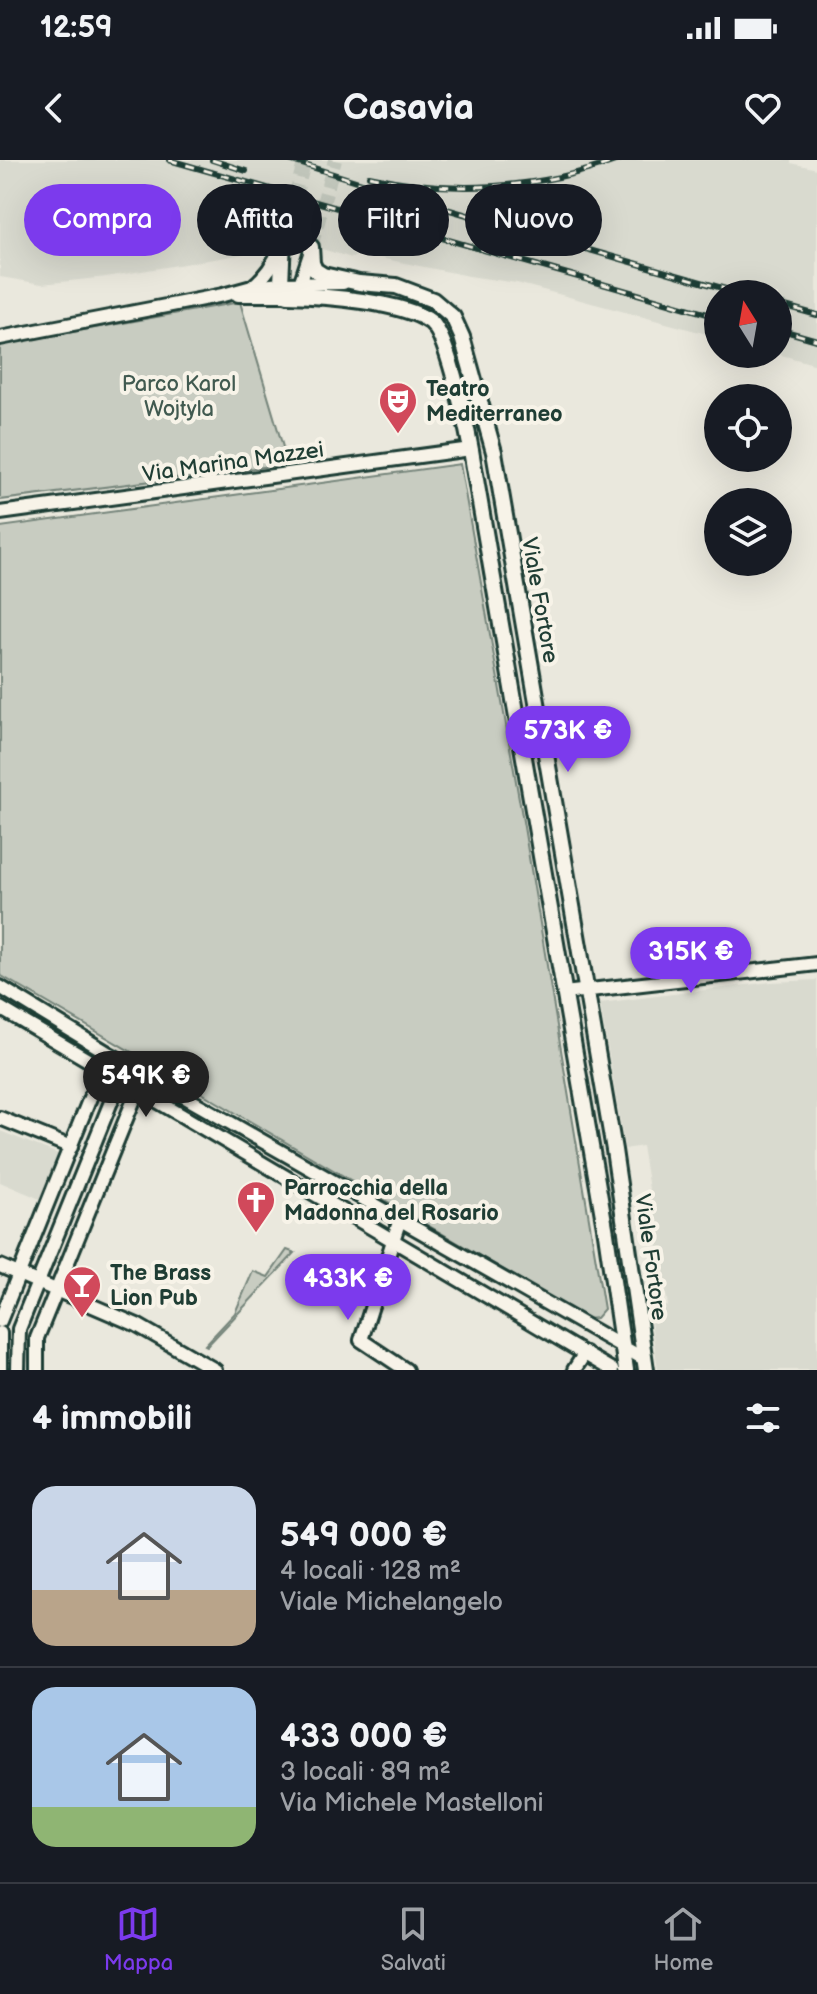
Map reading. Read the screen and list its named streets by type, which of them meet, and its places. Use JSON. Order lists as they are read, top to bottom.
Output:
{
  "streets": {
    "main road": ["Viale Fortore"],
    "street": ["Via Marina Mazzei"]
  },
  "crossings": [
    ["Via Marina Mazzei", "Viale Fortore"]
  ],
  "parks": ["Parco Karol Wojtyla"],
  "places": {
    "theatre": ["Teatro Mediterraneo"],
    "church": ["Parrocchia della Madonna del Rosario"],
    "bar": ["The Brass Lion Pub"]
  },
  "north": "top",
  "page": {
    "status": "12:59",
    "header": "Casavia",
    "chip": [
      "Compra",
      "Affitta",
      "Filtri",
      "Nuovo"
    ],
    "price": [
      "573K €",
      "315K €",
      "549K €",
      "433K €"
    ],
    "heading": "4 immobili",
    "list": [
      {
        "name": "549 000 €",
        "note": "4 locali · 128 m² · Viale Michelangelo"
      },
      {
        "name": "433 000 €",
        "note": "3 locali · 89 m² · Via Michele Mastelloni"
      }
    ],
    "tabs": ["Mappa", "Salvati", "Home"]
  }
}
